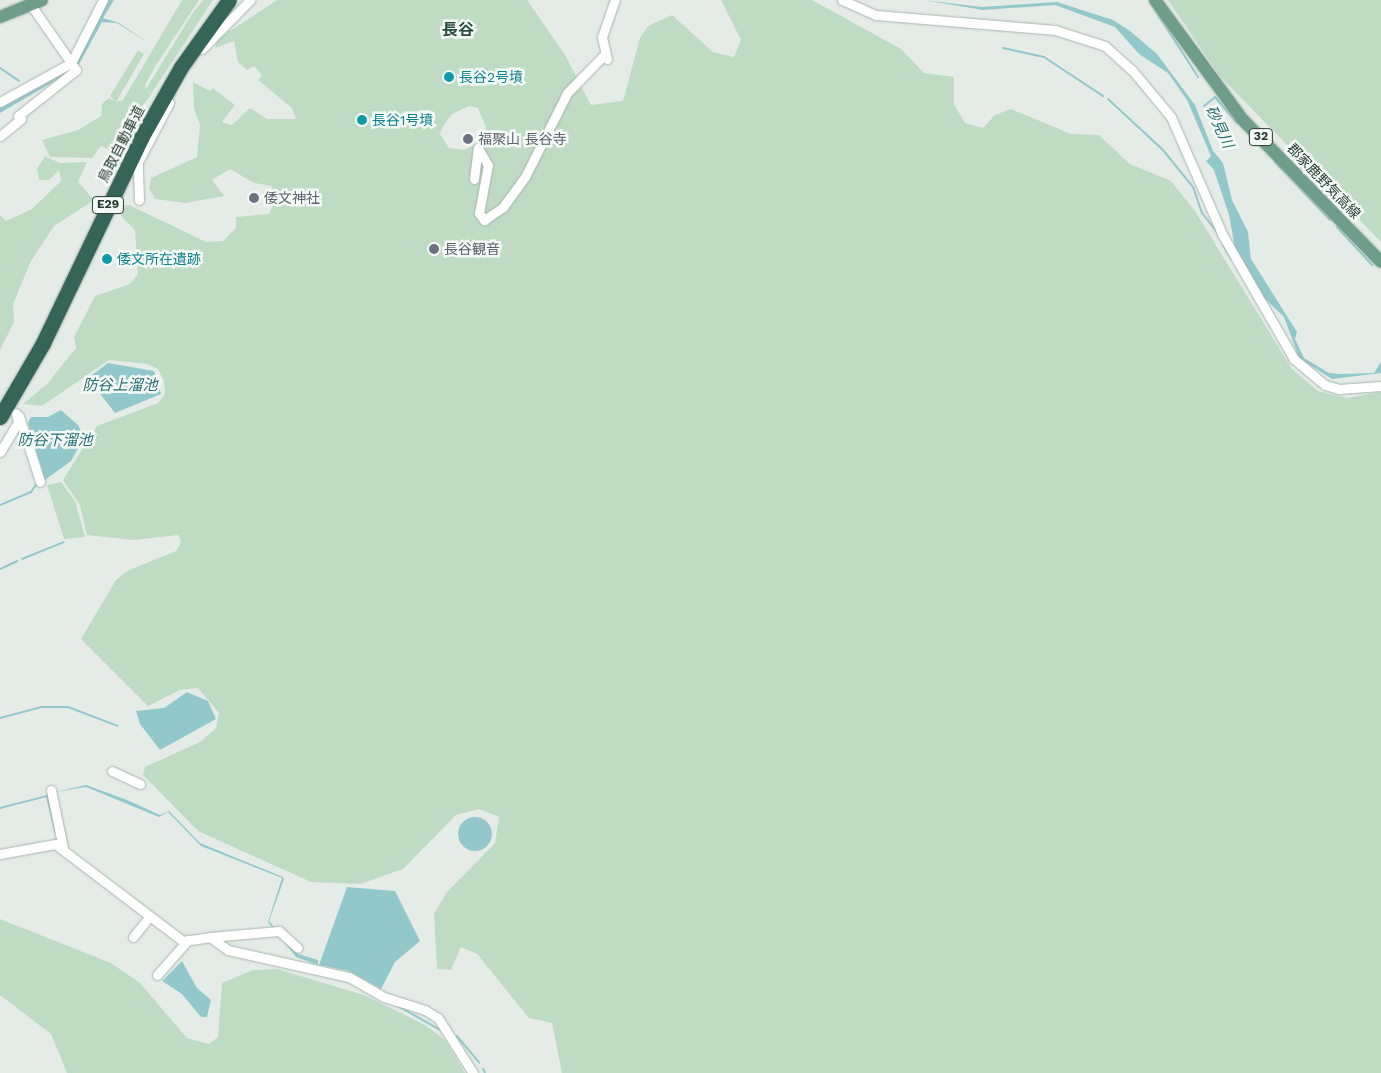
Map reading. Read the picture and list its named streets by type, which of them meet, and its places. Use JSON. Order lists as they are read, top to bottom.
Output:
{
  "streets": {
    "highway": ["鳥取自動車道", "E29"],
    "main road": ["32", "郡家鹿野気高線"]
  },
  "districts": ["長谷"],
  "water": ["砂見川", "防谷上溜池", "防谷下溜池"],
  "places": [
    "長谷2号墳",
    "長谷1号墳",
    "福聚山 長谷寺",
    "倭文神社",
    "長谷観音",
    "倭文所在遺跡"
  ]
}
